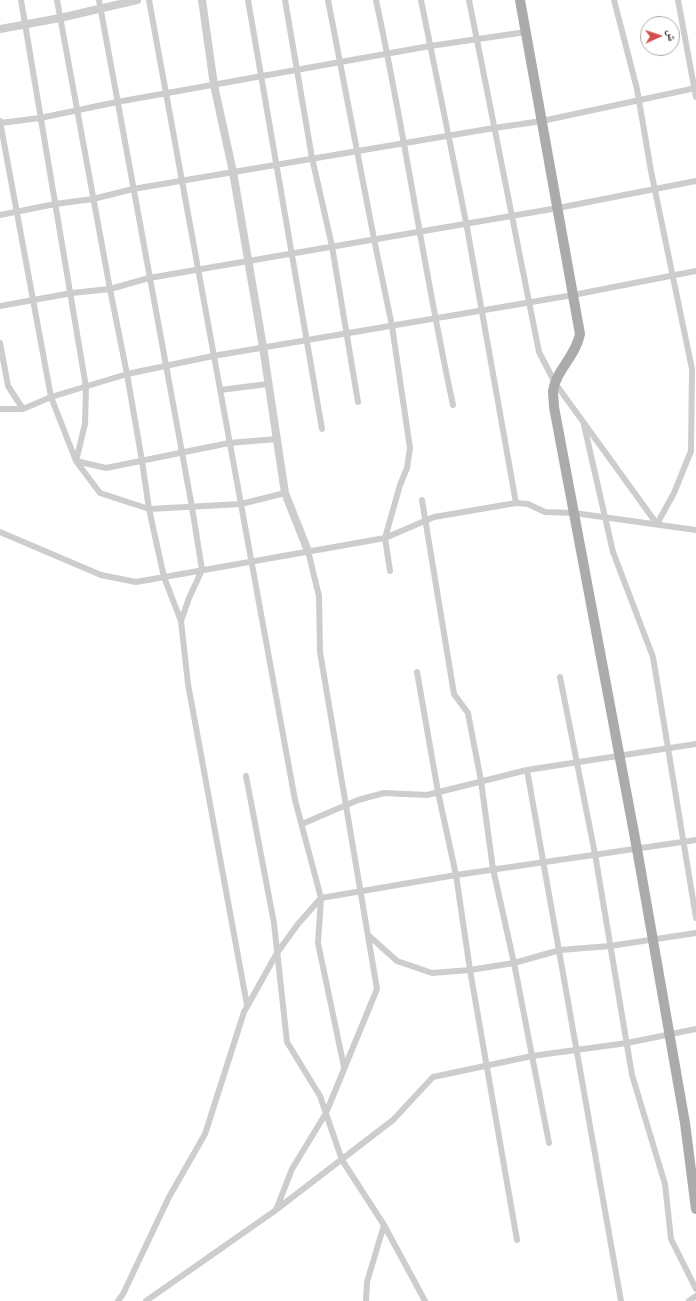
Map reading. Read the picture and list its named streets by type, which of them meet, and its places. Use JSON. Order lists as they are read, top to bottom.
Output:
{
  "north": "right"
}
